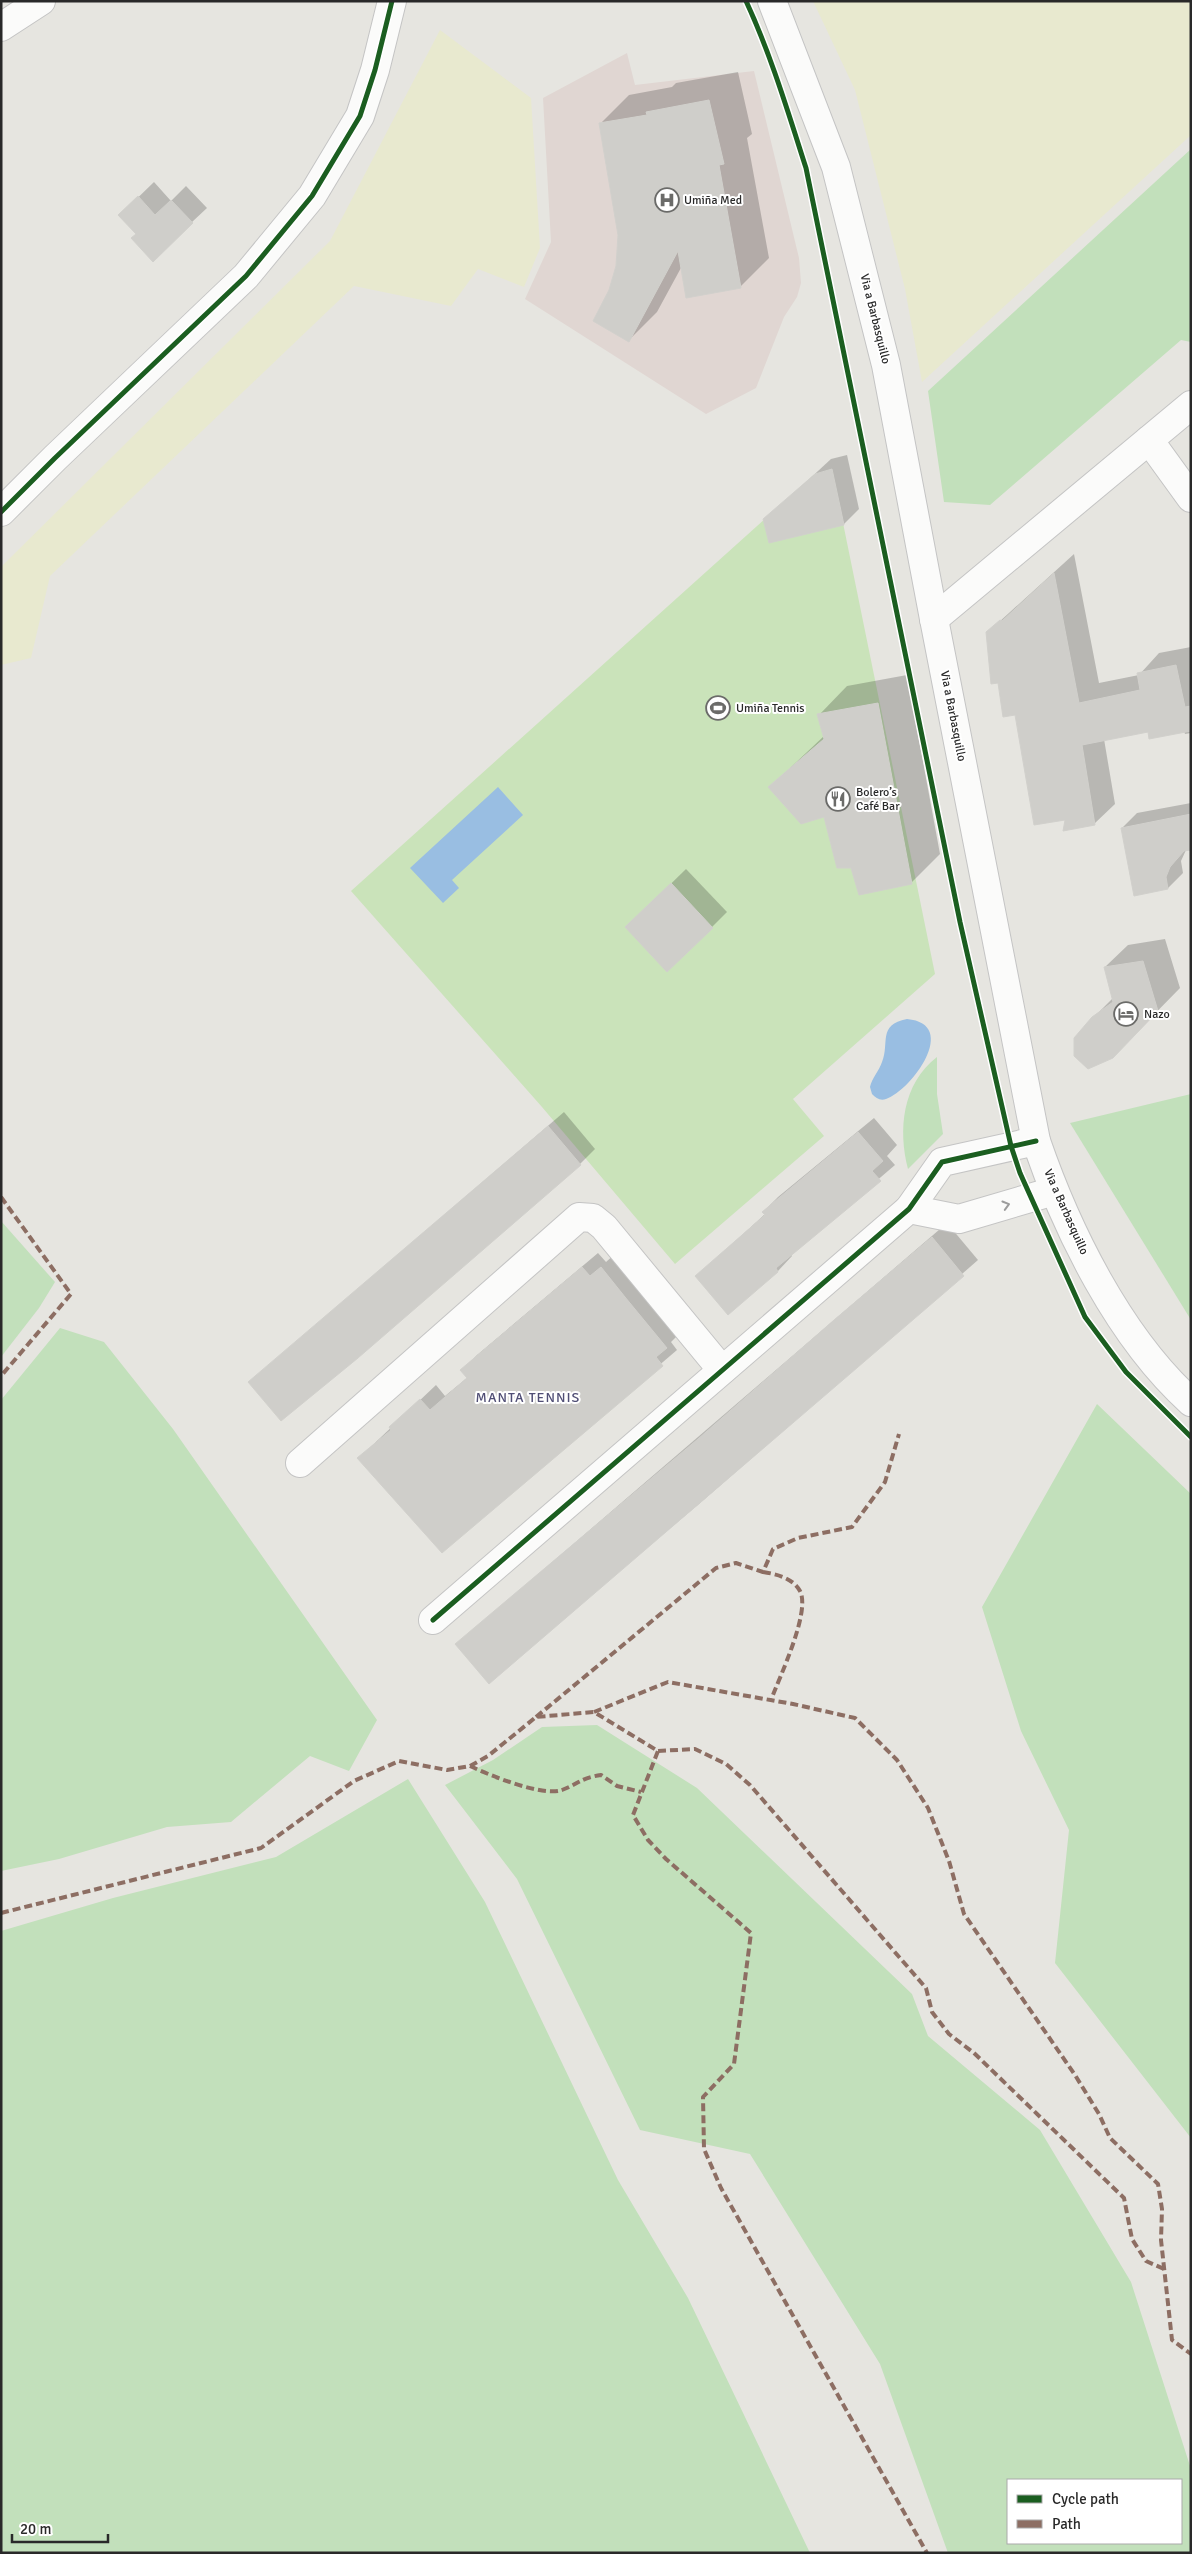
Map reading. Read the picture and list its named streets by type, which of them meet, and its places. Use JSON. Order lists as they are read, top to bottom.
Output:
{
  "streets": {
    "street": ["Via a Barbasquillo"]
  },
  "districts": ["MANTA TENNIS"],
  "places": {
    "hospital": ["Umiña Med"],
    "sports": ["Umiña Tennis"],
    "restaurant": ["Bolero’s Café Bar"],
    "hotel": ["Nazo"]
  },
  "legend": ["Cycle path", "Path"],
  "scale_bar": "20 m"
}
